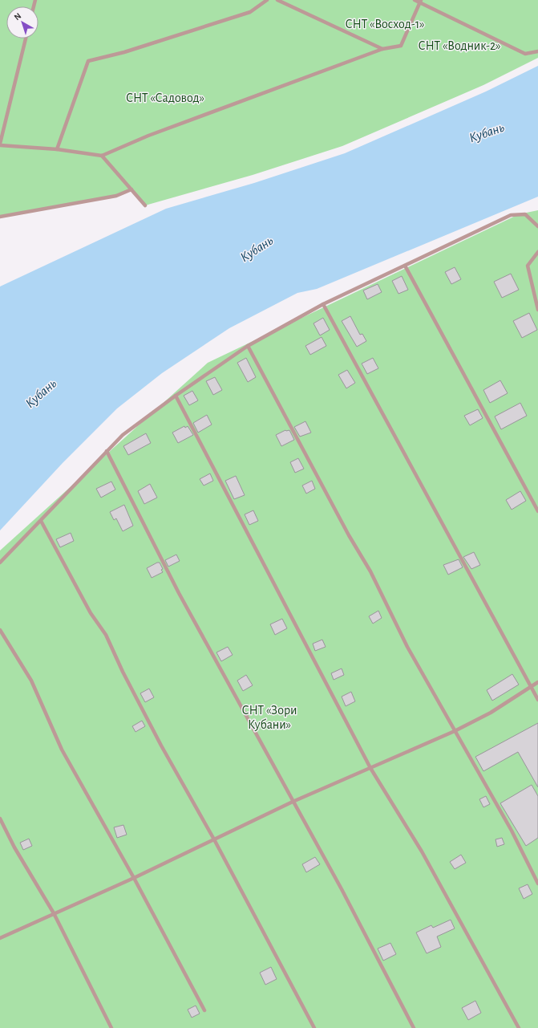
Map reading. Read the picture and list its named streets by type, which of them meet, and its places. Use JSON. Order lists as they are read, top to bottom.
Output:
{
  "water": ["Кубань"],
  "parks": [
    "СНТ «Восход-1»",
    "СНТ «Водник-2»",
    "СНТ «Садовод»",
    "СНТ «Зори Кубани»"
  ],
  "north": "top left"
}
